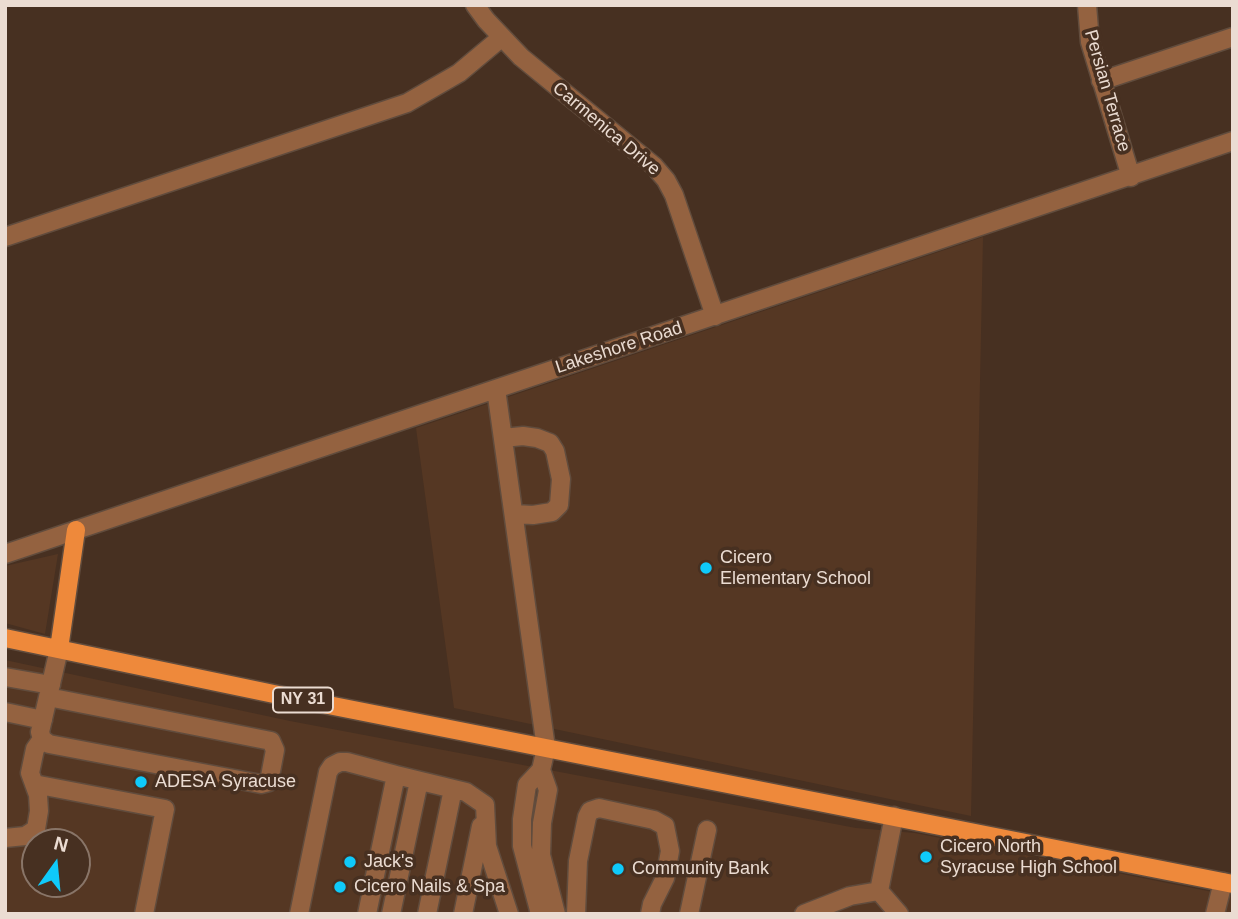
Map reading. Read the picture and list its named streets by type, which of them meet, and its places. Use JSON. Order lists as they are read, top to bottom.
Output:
{
  "streets": {
    "main road": ["NY 31"],
    "street": ["Persian Terrace", "Carmenica Drive", "Lakeshore Road"]
  },
  "crossings": [
    ["Persian Terrace", "Lakeshore Road"],
    ["Carmenica Drive", "Lakeshore Road"]
  ],
  "places": [
    "Cicero Elementary School",
    "ADESA Syracuse",
    "Cicero North Syracuse High School",
    "Jack's",
    "Community Bank",
    "Cicero Nails & Spa"
  ],
  "north": "top"
}
